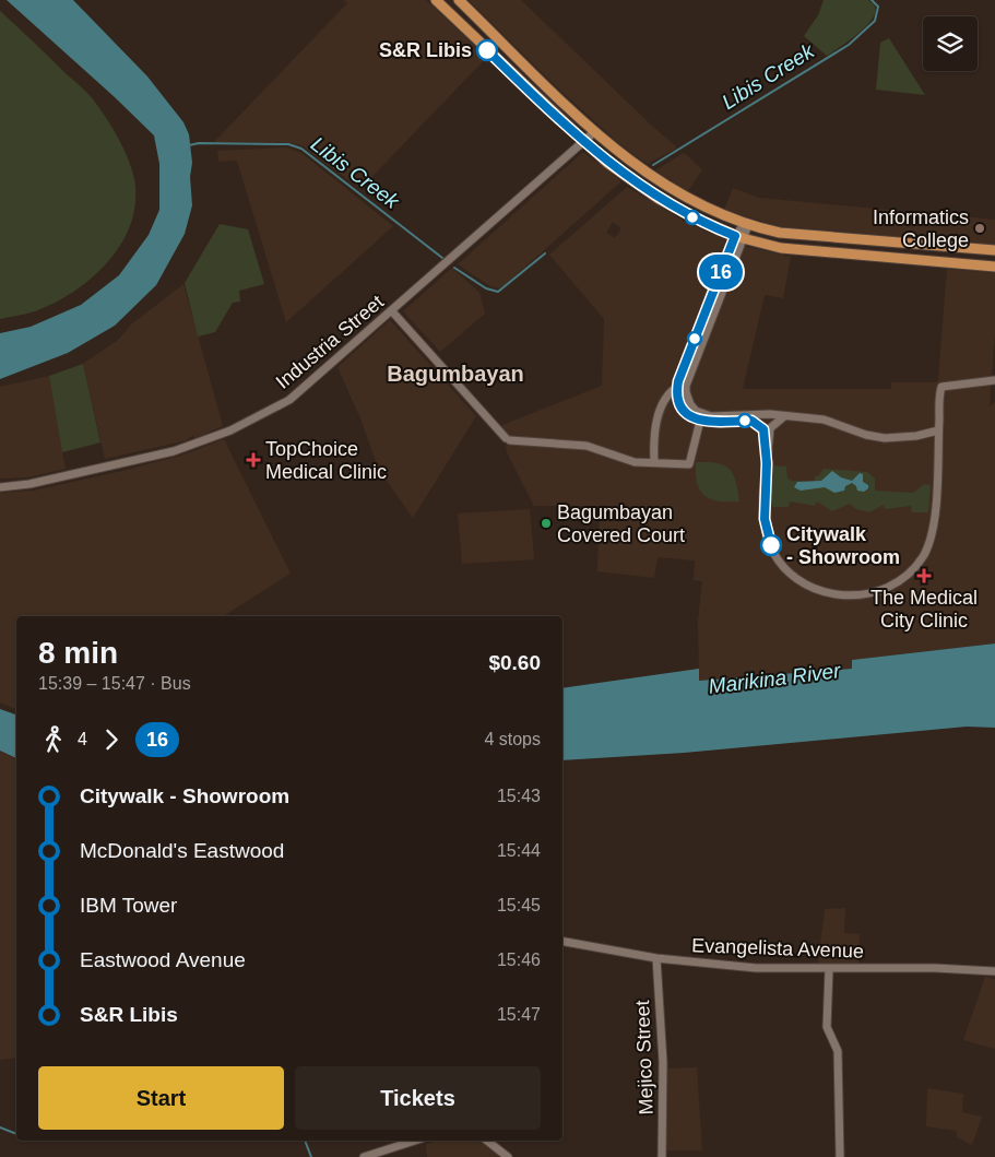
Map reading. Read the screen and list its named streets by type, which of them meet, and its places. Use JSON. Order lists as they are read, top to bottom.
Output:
{
  "streets": {
    "street": ["Industria Street", "Evangelista Avenue", "Mejico Street"]
  },
  "crossings": [
    ["Evangelista Avenue", "Mejico Street"]
  ],
  "districts": ["Bagumbayan"],
  "water": ["Libis Creek", "Marikina River"],
  "places": {
    "other": [
      "S&R Libis",
      "Informatics College",
      "Bagumbayan Covered Court",
      "Citywalk - Showroom"
    ],
    "health": ["TopChoice Medical Clinic", "The Medical City Clinic"]
  },
  "lines": ["bus line 16"],
  "page": {
    "on_map": "16",
    "heading": ["8 min", "15:39 – 15:47 · Bus", "$0.60"],
    "legs": ["4", "16", "4 stops"],
    "list": [
      {
        "name": "Citywalk - Showroom",
        "value": "15:43"
      },
      {
        "name": "McDonald's Eastwood",
        "value": "15:44"
      },
      {
        "name": "IBM Tower",
        "value": "15:45"
      },
      {
        "name": "Eastwood Avenue",
        "value": "15:46"
      },
      {
        "name": "S&R Libis",
        "value": "15:47"
      }
    ],
    "buttons": ["Start", "Tickets"]
  }
}
